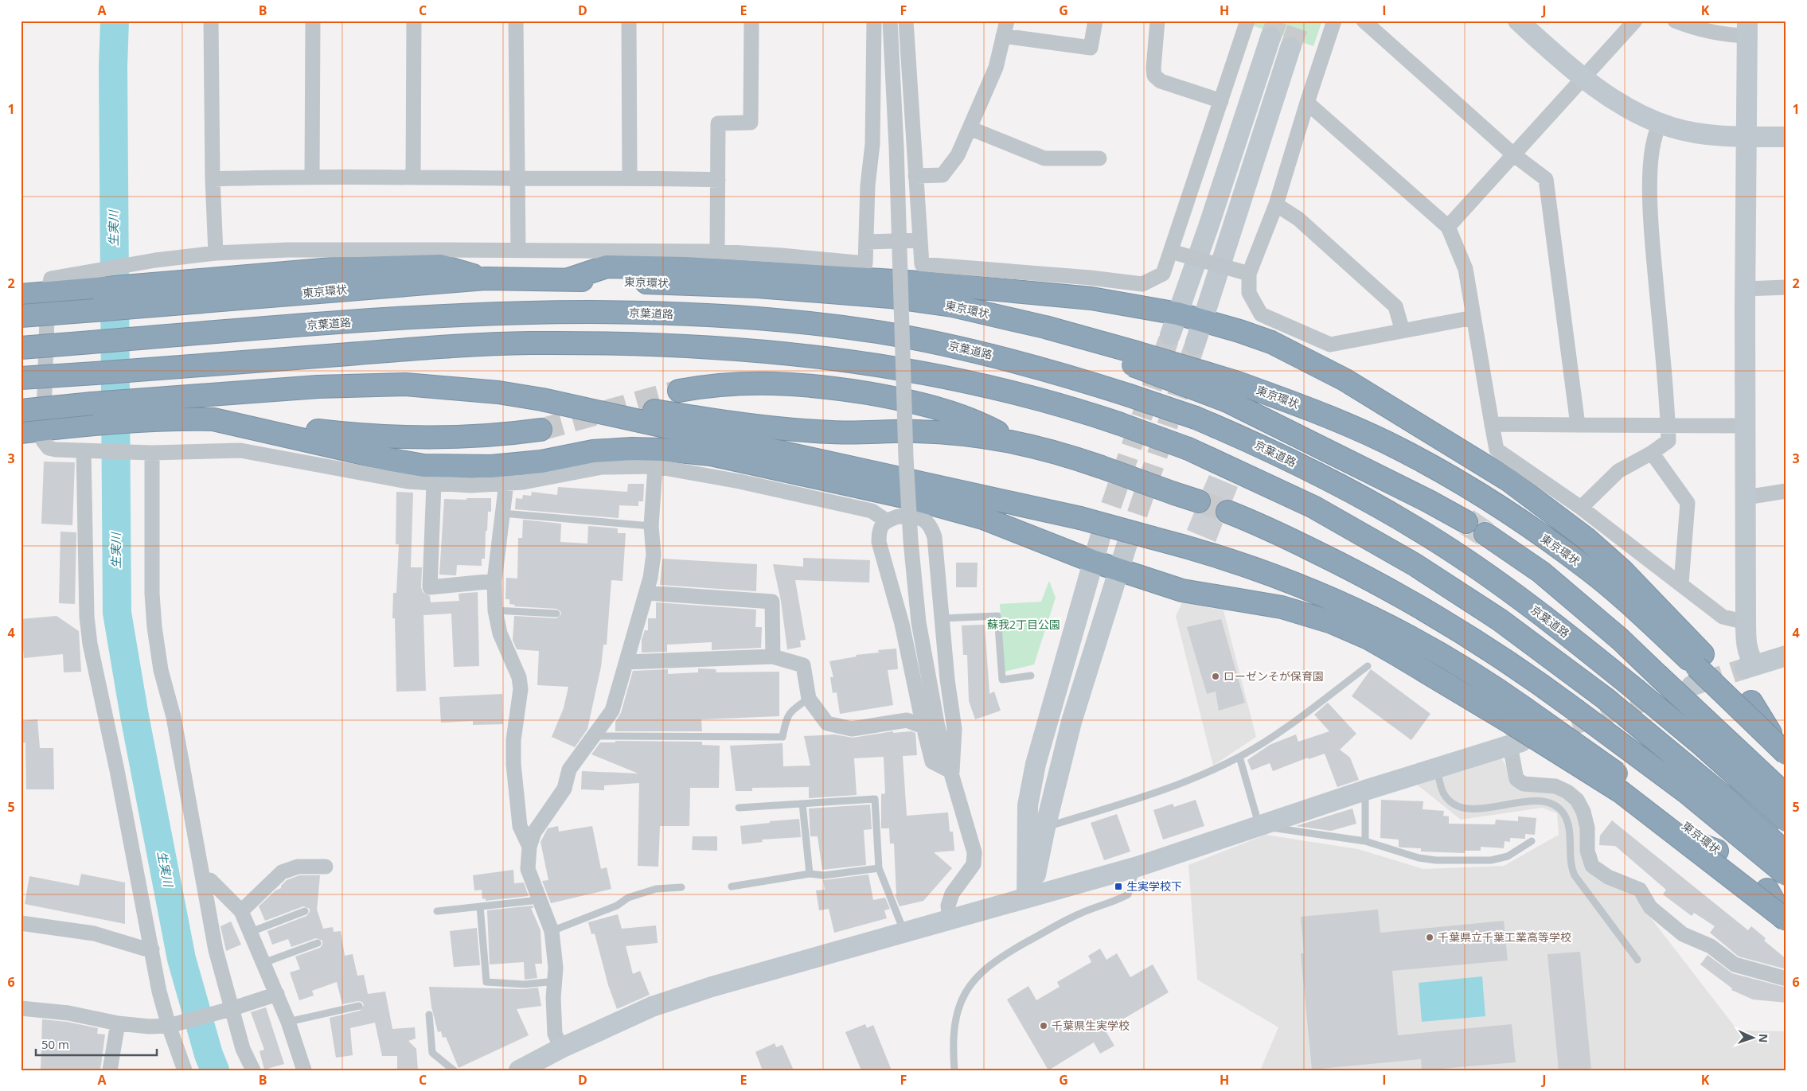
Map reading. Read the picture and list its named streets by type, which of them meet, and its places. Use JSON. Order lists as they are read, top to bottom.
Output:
{
  "streets": {
    "highway": ["東京環状", "京葉道路"]
  },
  "water": ["生実川"],
  "parks": ["蘇我2丁目公園"],
  "places": {
    "other": ["ローゼンそが保育園", "千葉県立千葉工業高等学校", "千葉県生実学校"],
    "transit": ["生実学校下"]
  },
  "scale_bar": "50 m",
  "north": "right",
  "grid": {
    "columns": [
      "A",
      "B",
      "C",
      "D",
      "E",
      "F",
      "G",
      "H",
      "I",
      "J",
      "K"
    ],
    "rows": [
      "1",
      "2",
      "3",
      "4",
      "5",
      "6"
    ]
  }
}
